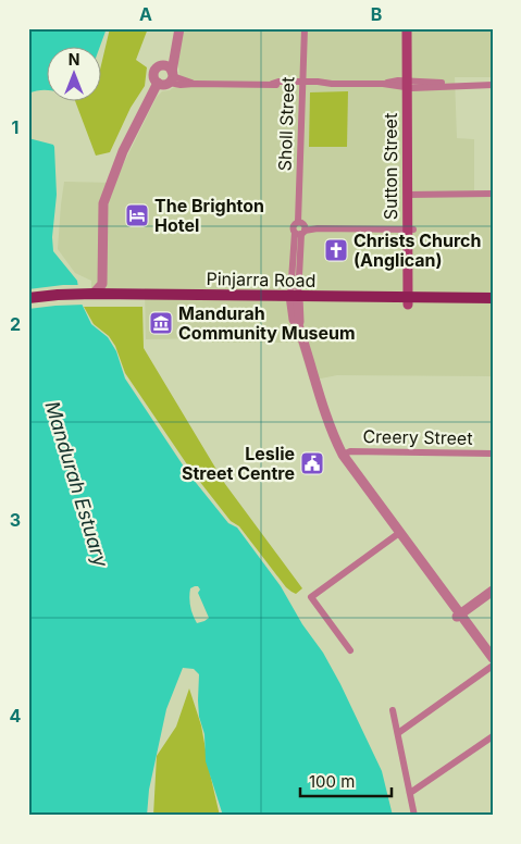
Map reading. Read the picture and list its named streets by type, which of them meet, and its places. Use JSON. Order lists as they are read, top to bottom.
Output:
{
  "streets": {
    "main road": ["Sutton Street", "Pinjarra Road"],
    "street": ["Sholl Street", "Creery Street"]
  },
  "crossings": [
    ["Sholl Street", "Pinjarra Road"],
    ["Sutton Street", "Pinjarra Road"]
  ],
  "water": ["Mandurah Estuary"],
  "places": {
    "hotel": ["The Brighton Hotel"],
    "church": ["Christs Church (Anglican)"],
    "museum": ["Mandurah Community Museum"],
    "public building": ["Leslie Street Centre"]
  },
  "scale_bar": "100 m",
  "north": "top",
  "grid": {
    "columns": ["A", "B"],
    "rows": [
      "1",
      "2",
      "3",
      "4"
    ]
  }
}
